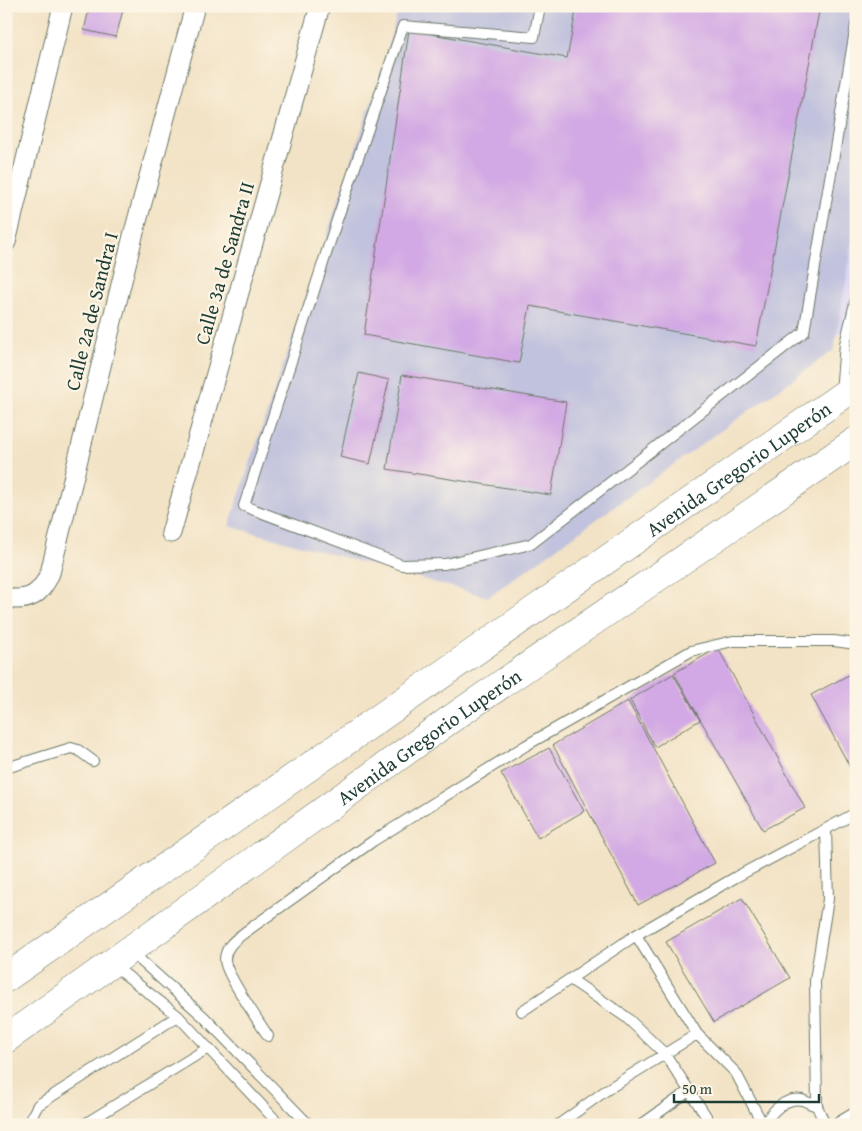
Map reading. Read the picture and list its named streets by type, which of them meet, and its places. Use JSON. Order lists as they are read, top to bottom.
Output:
{
  "streets": {
    "main road": ["Avenida Gregorio Luperón"],
    "street": ["Calle 3a de Sandra II", "Calle 2a de Sandra I"]
  },
  "scale_bar": "50 m"
}
